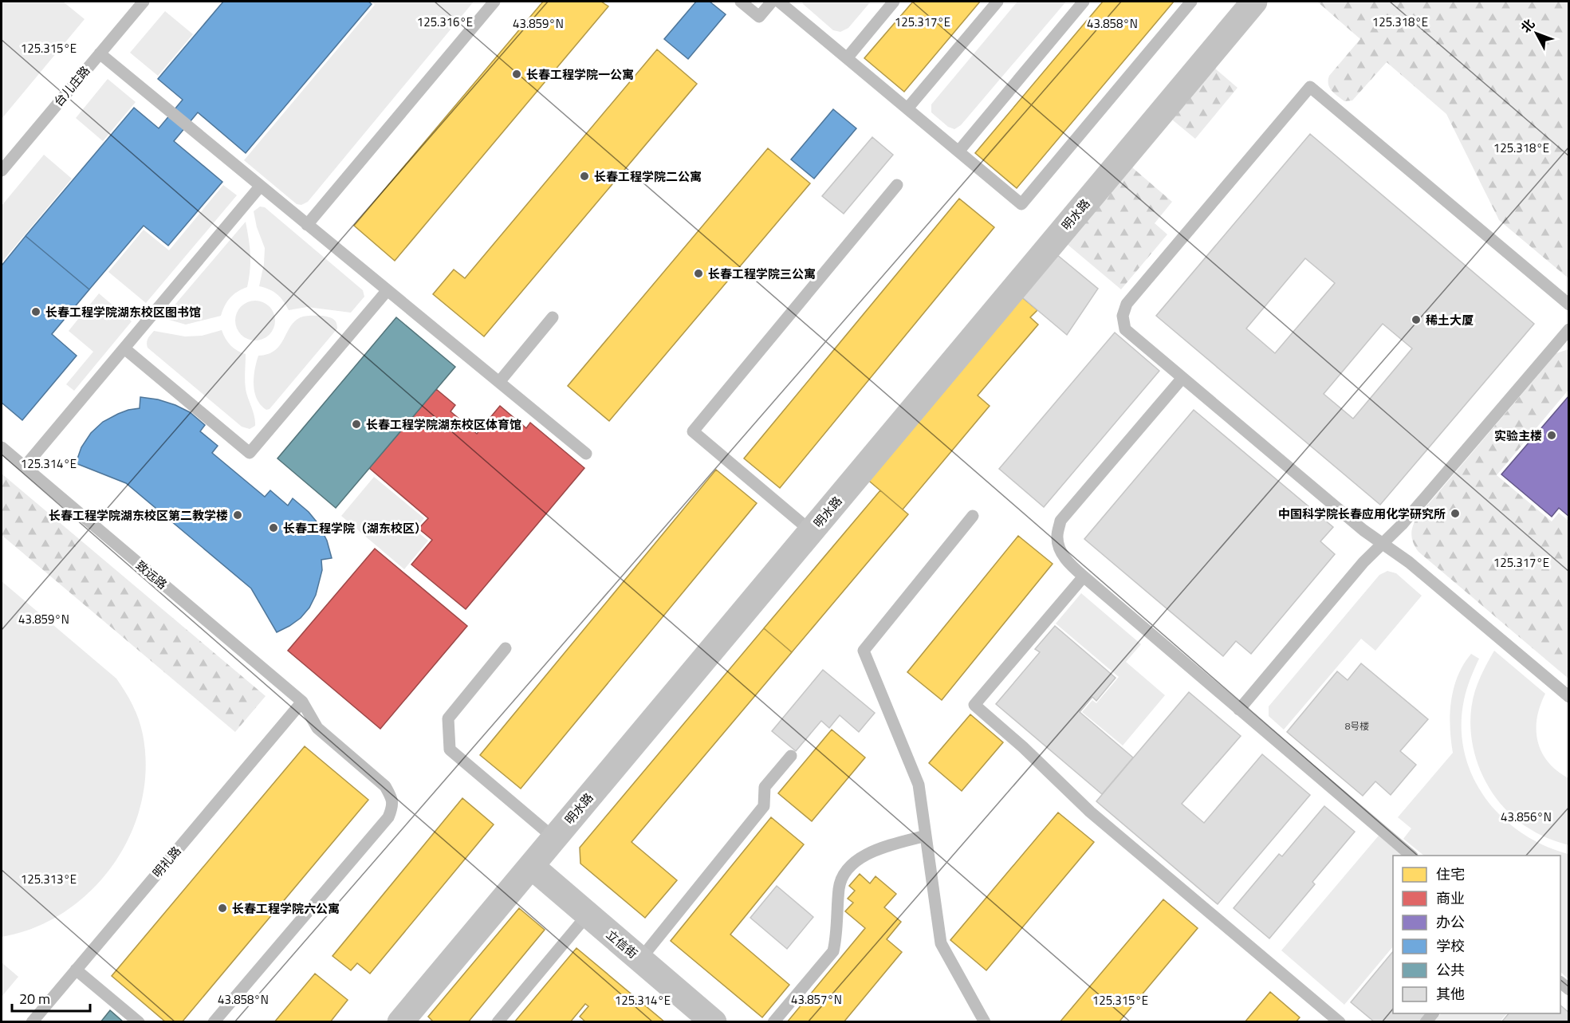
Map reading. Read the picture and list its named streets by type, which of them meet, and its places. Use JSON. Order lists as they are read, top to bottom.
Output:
{
  "streets": {
    "street": ["明水路", "立信街"],
    "lane": ["台儿庄路", "致远路", "明礼路"]
  },
  "crossings": [
    ["明水路", "立信街"],
    ["致远路", "明礼路"]
  ],
  "places": [
    "长春工程学院一公寓",
    "长春工程学院二公寓",
    "长春工程学院三公寓",
    "长春工程学院湖东校区图书馆",
    "稀土大厦",
    "长春工程学院湖东校区体育馆",
    "实验主楼",
    "中国科学院长春应用化学研究所",
    "长春工程学院湖东校区第二教学楼",
    "长春工程学院（湖东校区）",
    "长春工程学院六公寓"
  ],
  "house_numbers": ["8号楼"],
  "legend": [
    "住宅",
    "商业",
    "办公",
    "学校",
    "公共",
    "其他"
  ],
  "scale_bar": "20 m",
  "north": "top left",
  "coordinates": [
    "125.316°E",
    "125.317°E",
    "125.318°E",
    "43.859°N",
    "43.858°N",
    "125.315°E",
    "125.314°E",
    "43.856°N",
    "125.313°E",
    "43.857°N"
  ]
}
